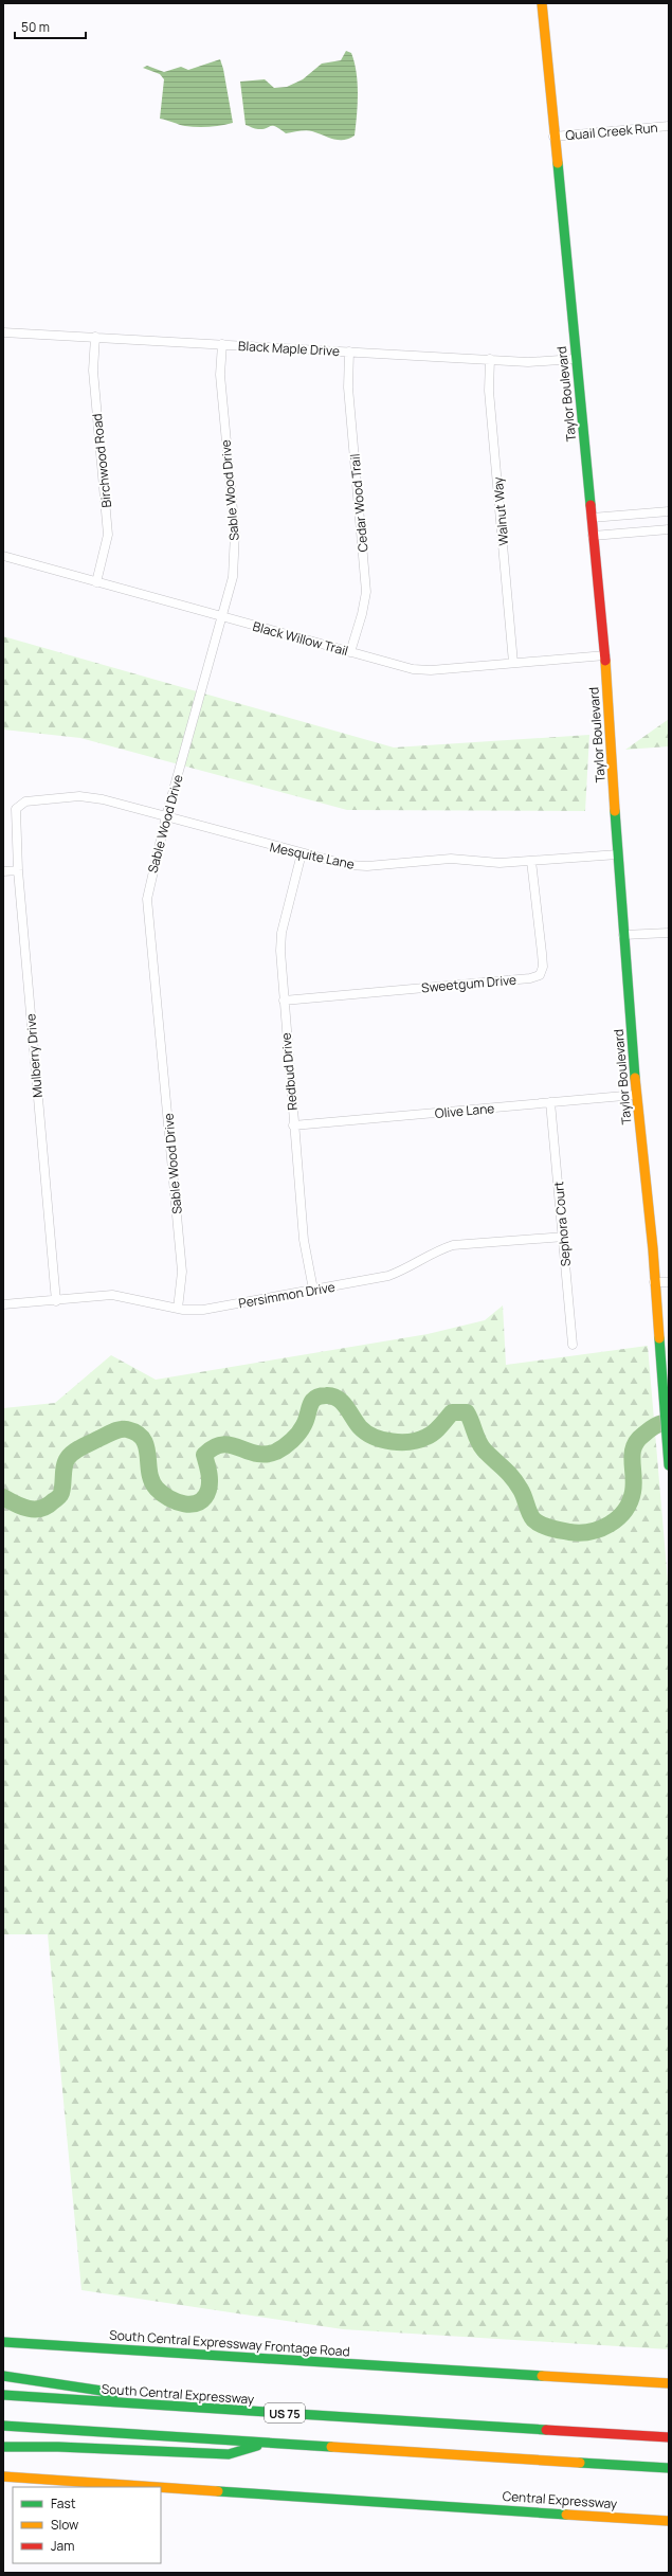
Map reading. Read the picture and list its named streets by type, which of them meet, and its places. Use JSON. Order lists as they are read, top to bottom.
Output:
{
  "streets": {
    "main road": [
      "Taylor Boulevard",
      "South Central Expressway Frontage Road",
      "South Central Expressway",
      "US 75",
      "Central Expressway"
    ],
    "street": [
      "Quail Creek Run",
      "Black Maple Drive",
      "Birchwood Road",
      "Sable Wood Drive",
      "Cedar Wood Trail",
      "Walnut Way",
      "Black Willow Trail",
      "Mesquite Lane",
      "Sweetgum Drive",
      "Mulberry Drive",
      "Redbud Drive",
      "Olive Lane",
      "Sephora Court",
      "Persimmon Drive"
    ]
  },
  "crossings": [
    ["Quail Creek Run", "Taylor Boulevard"],
    ["Black Maple Drive", "Taylor Boulevard"],
    ["Black Maple Drive", "Birchwood Road"],
    ["Black Maple Drive", "Sable Wood Drive"],
    ["Black Maple Drive", "Cedar Wood Trail"],
    ["Black Maple Drive", "Walnut Way"],
    ["Taylor Boulevard", "Black Willow Trail"],
    ["Taylor Boulevard", "Mesquite Lane"],
    ["Taylor Boulevard", "Olive Lane"],
    ["Birchwood Road", "Black Willow Trail"],
    ["Sable Wood Drive", "Black Willow Trail"],
    ["Sable Wood Drive", "Mesquite Lane"],
    ["Sable Wood Drive", "Persimmon Drive"],
    ["Cedar Wood Trail", "Black Willow Trail"],
    ["Walnut Way", "Black Willow Trail"],
    ["Mesquite Lane", "Sweetgum Drive"],
    ["Mesquite Lane", "Mulberry Drive"],
    ["Mesquite Lane", "Redbud Drive"],
    ["Sweetgum Drive", "Redbud Drive"],
    ["Mulberry Drive", "Persimmon Drive"],
    ["Redbud Drive", "Olive Lane"],
    ["Redbud Drive", "Persimmon Drive"],
    ["Olive Lane", "Sephora Court"],
    ["Sephora Court", "Persimmon Drive"]
  ],
  "legend": ["Fast", "Slow", "Jam"],
  "scale_bar": "50 m"
}
